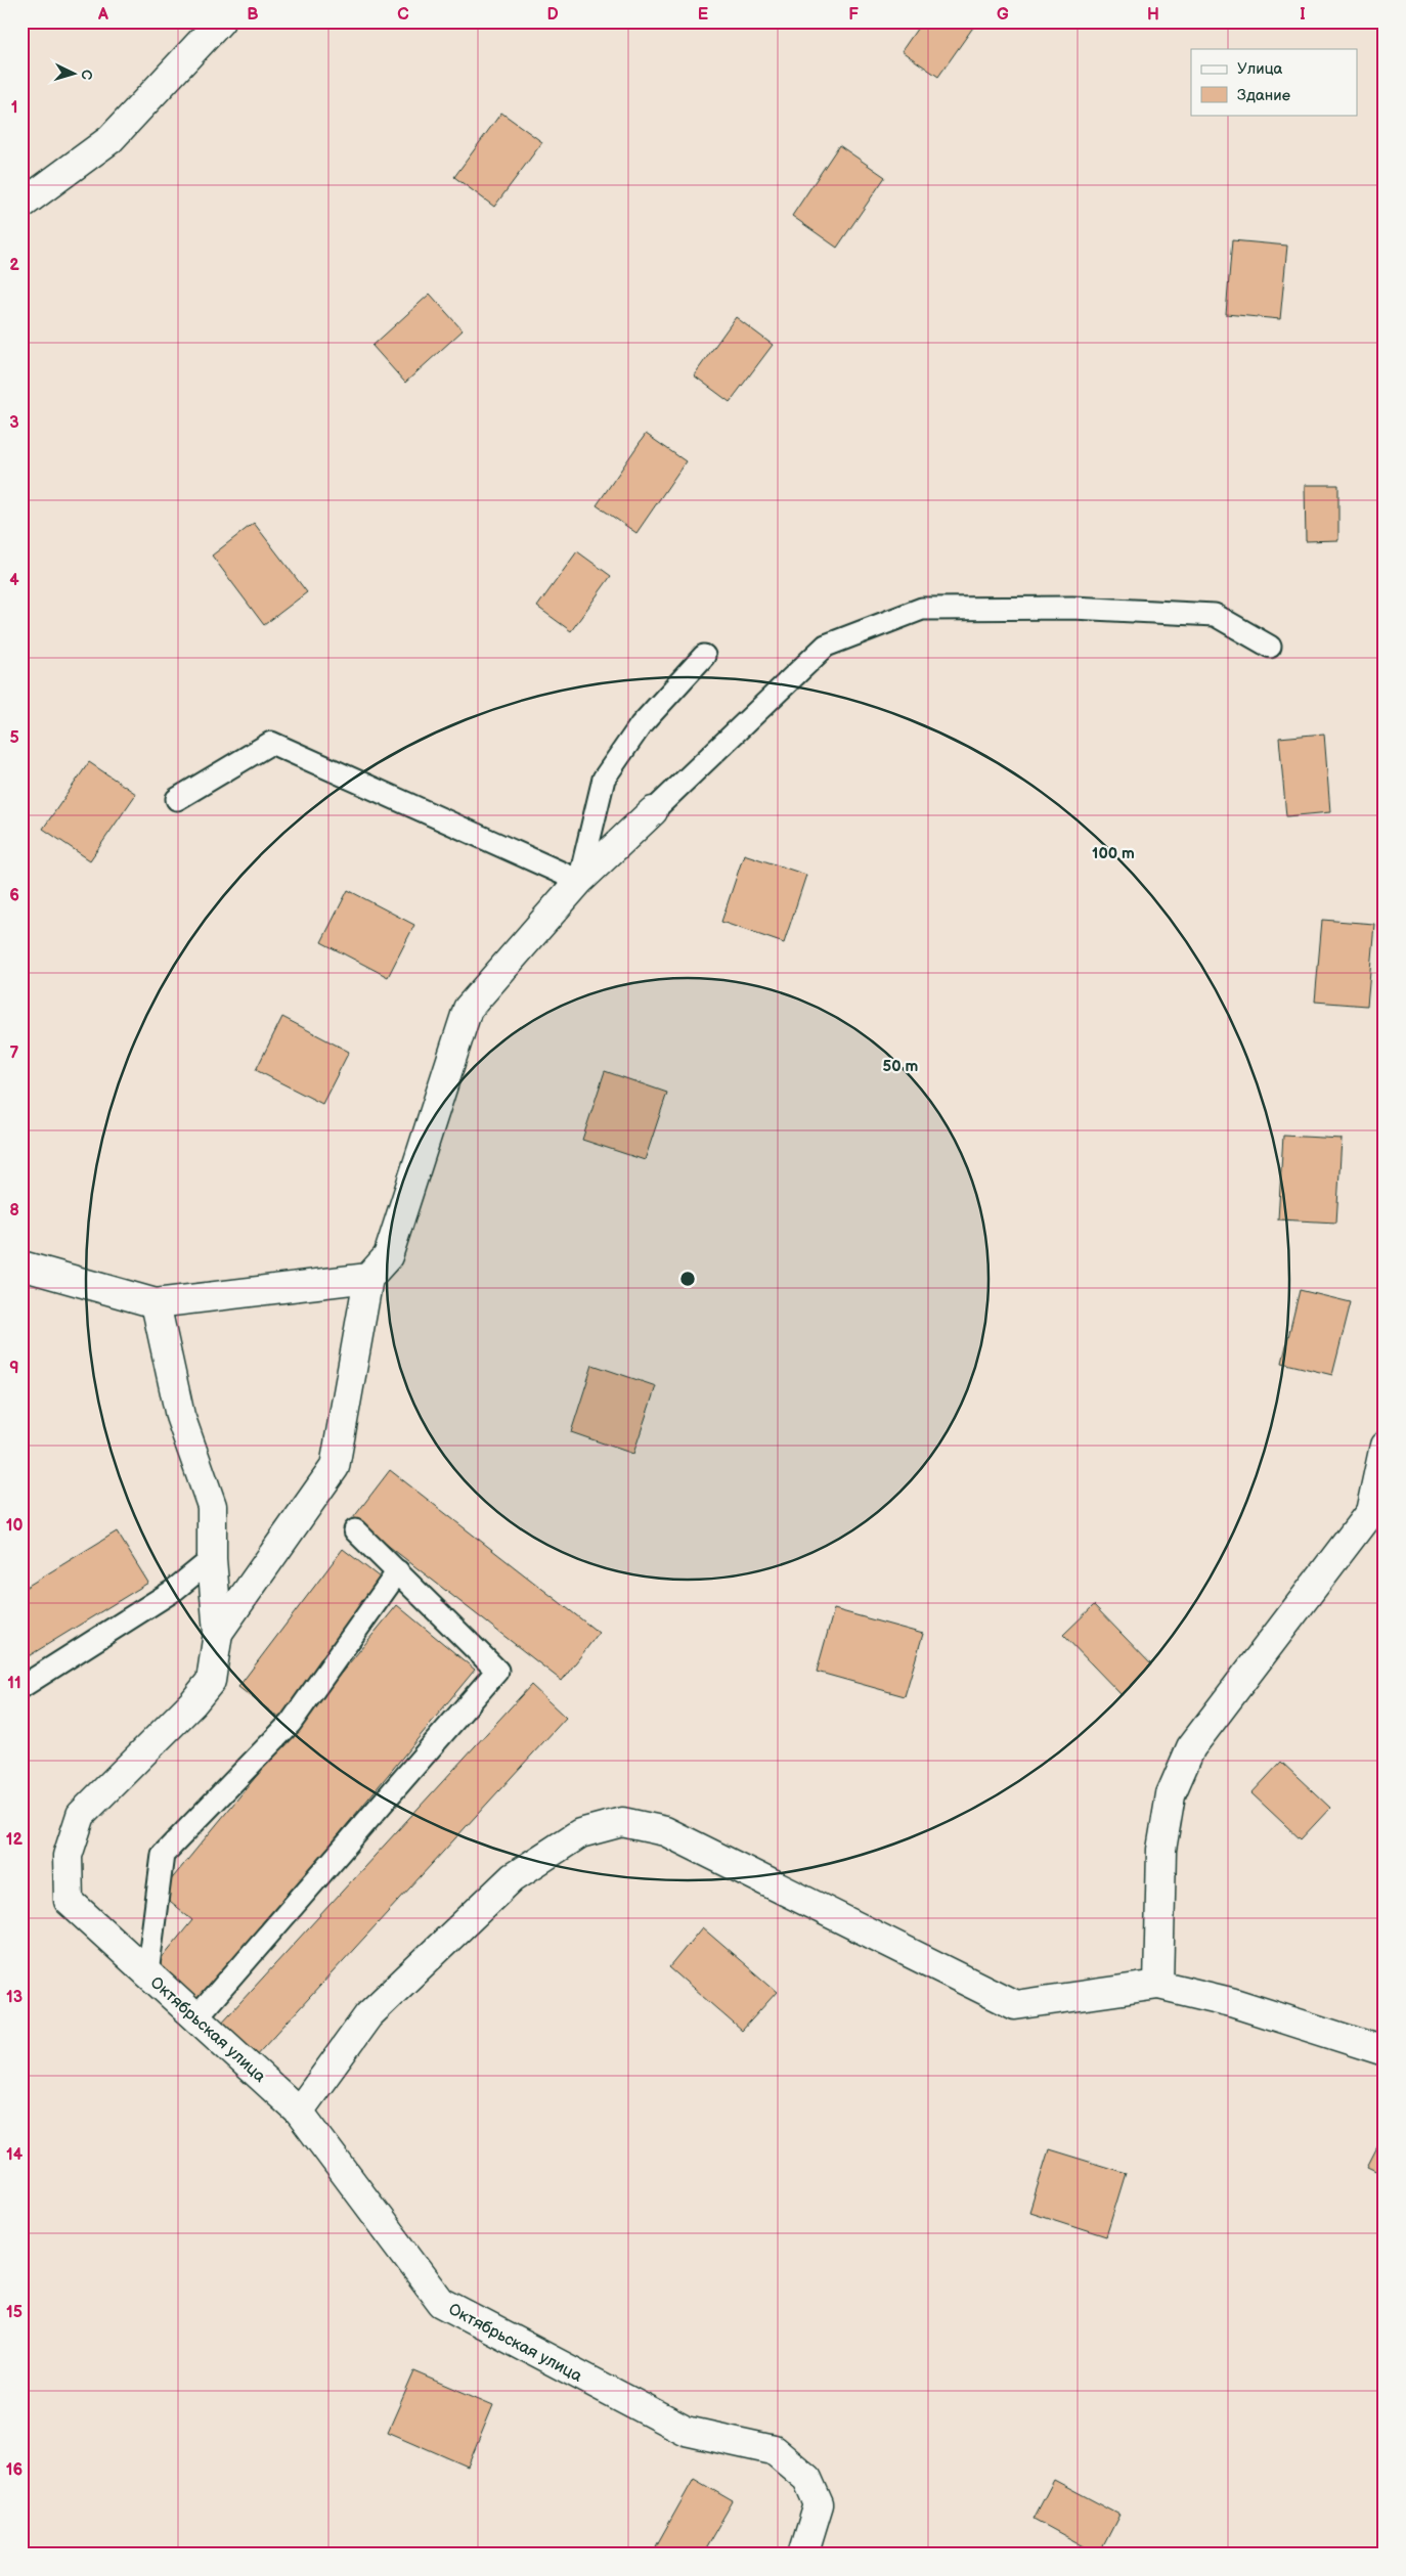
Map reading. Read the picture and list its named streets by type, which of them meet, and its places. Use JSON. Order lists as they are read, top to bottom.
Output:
{
  "streets": {
    "street": ["Октябрьская улица"]
  },
  "legend": ["Улица", "Здание"],
  "north": "right",
  "grid": {
    "columns": [
      "A",
      "B",
      "C",
      "D",
      "E",
      "F",
      "G",
      "H",
      "I"
    ],
    "rows": [
      "1",
      "2",
      "3",
      "4",
      "5",
      "6",
      "7",
      "8",
      "9",
      "10",
      "11",
      "12",
      "13",
      "14",
      "15",
      "16"
    ]
  },
  "rings": ["100 m", "50 m"]
}
